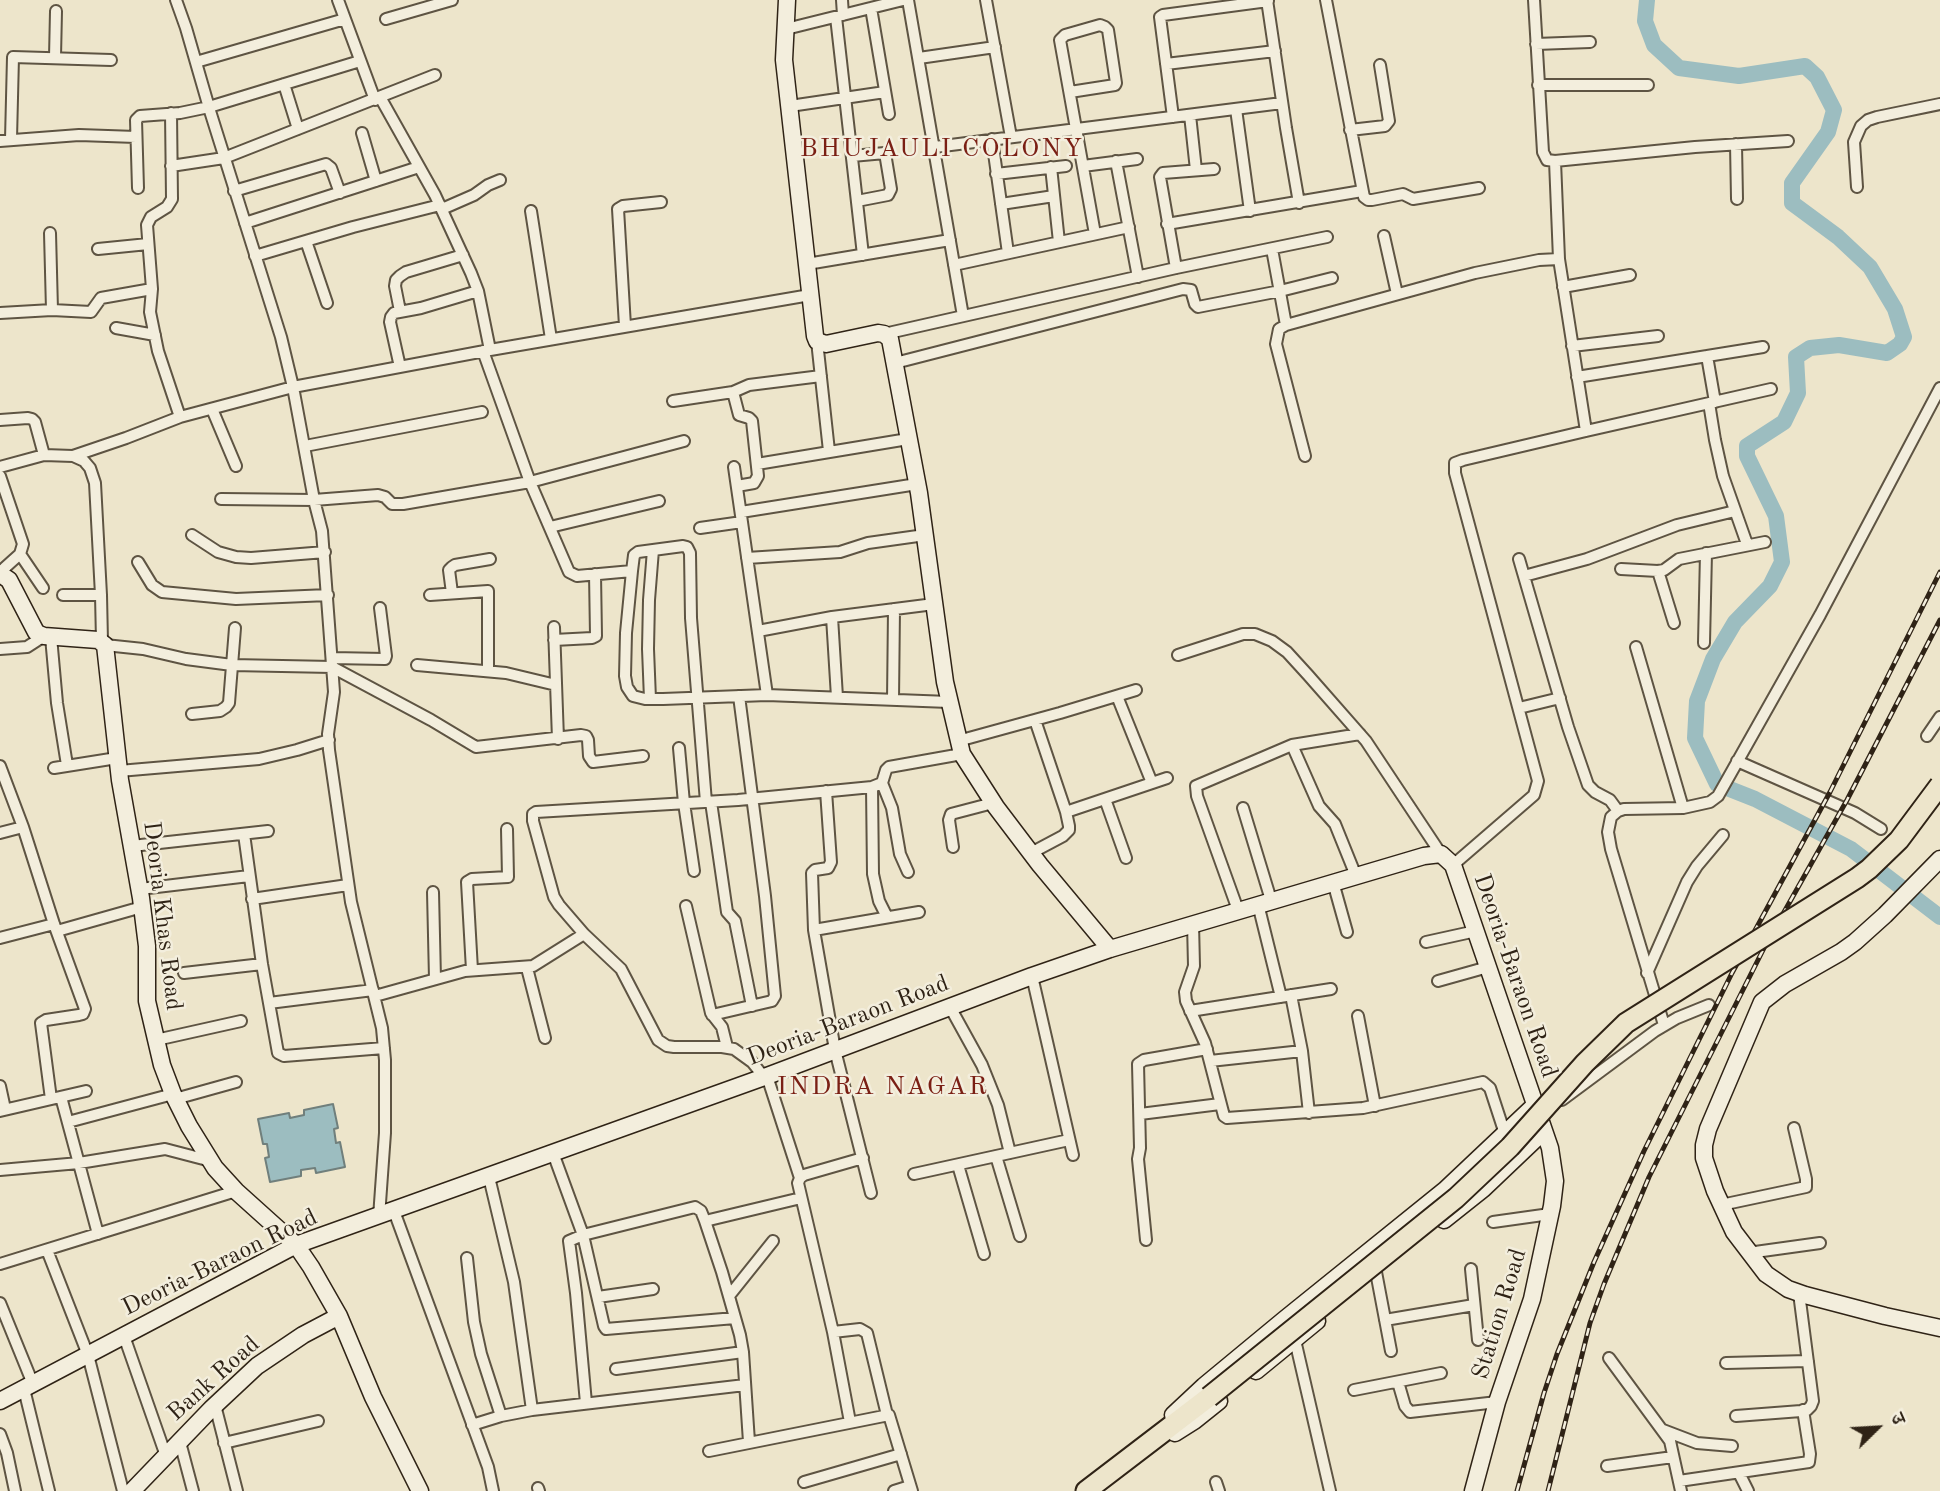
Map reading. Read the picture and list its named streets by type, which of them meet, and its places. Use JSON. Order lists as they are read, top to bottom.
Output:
{
  "streets": {
    "street": [
      "Deoria Khas Road",
      "Deoria-Baraon Road",
      "Station Road",
      "Bank Road"
    ]
  },
  "crossings": [
    ["Deoria Khas Road", "Deoria-Baraon Road"],
    ["Deoria Khas Road", "Bank Road"],
    ["Deoria-Baraon Road", "Station Road"]
  ],
  "districts": ["BHUJAULI COLONY", "INDRA NAGAR"],
  "north": "top right"
}
